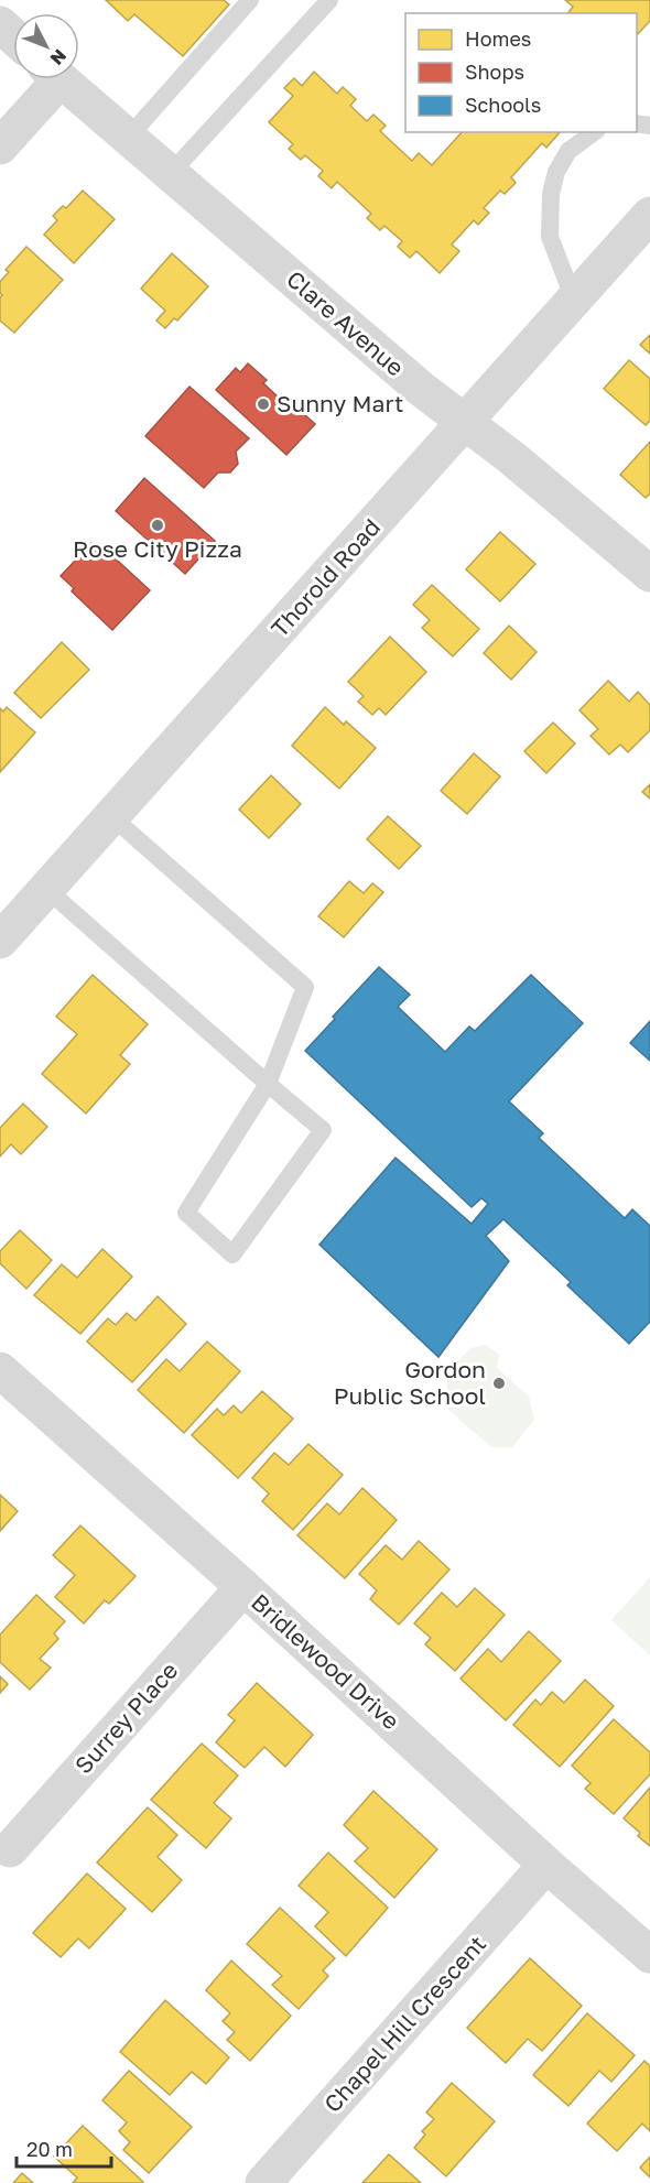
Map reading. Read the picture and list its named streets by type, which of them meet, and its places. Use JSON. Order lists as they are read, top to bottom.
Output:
{
  "streets": {
    "street": [
      "Clare Avenue",
      "Thorold Road",
      "Bridlewood Drive",
      "Surrey Place",
      "Chapel Hill Crescent"
    ]
  },
  "crossings": [
    ["Clare Avenue", "Thorold Road"],
    ["Bridlewood Drive", "Surrey Place"],
    ["Bridlewood Drive", "Chapel Hill Crescent"]
  ],
  "places": ["Sunny Mart", "Rose City Pizza", "Gordon Public School"],
  "legend": ["Homes", "Shops", "Schools"],
  "scale_bar": "20 m",
  "north": "bottom right"
}
